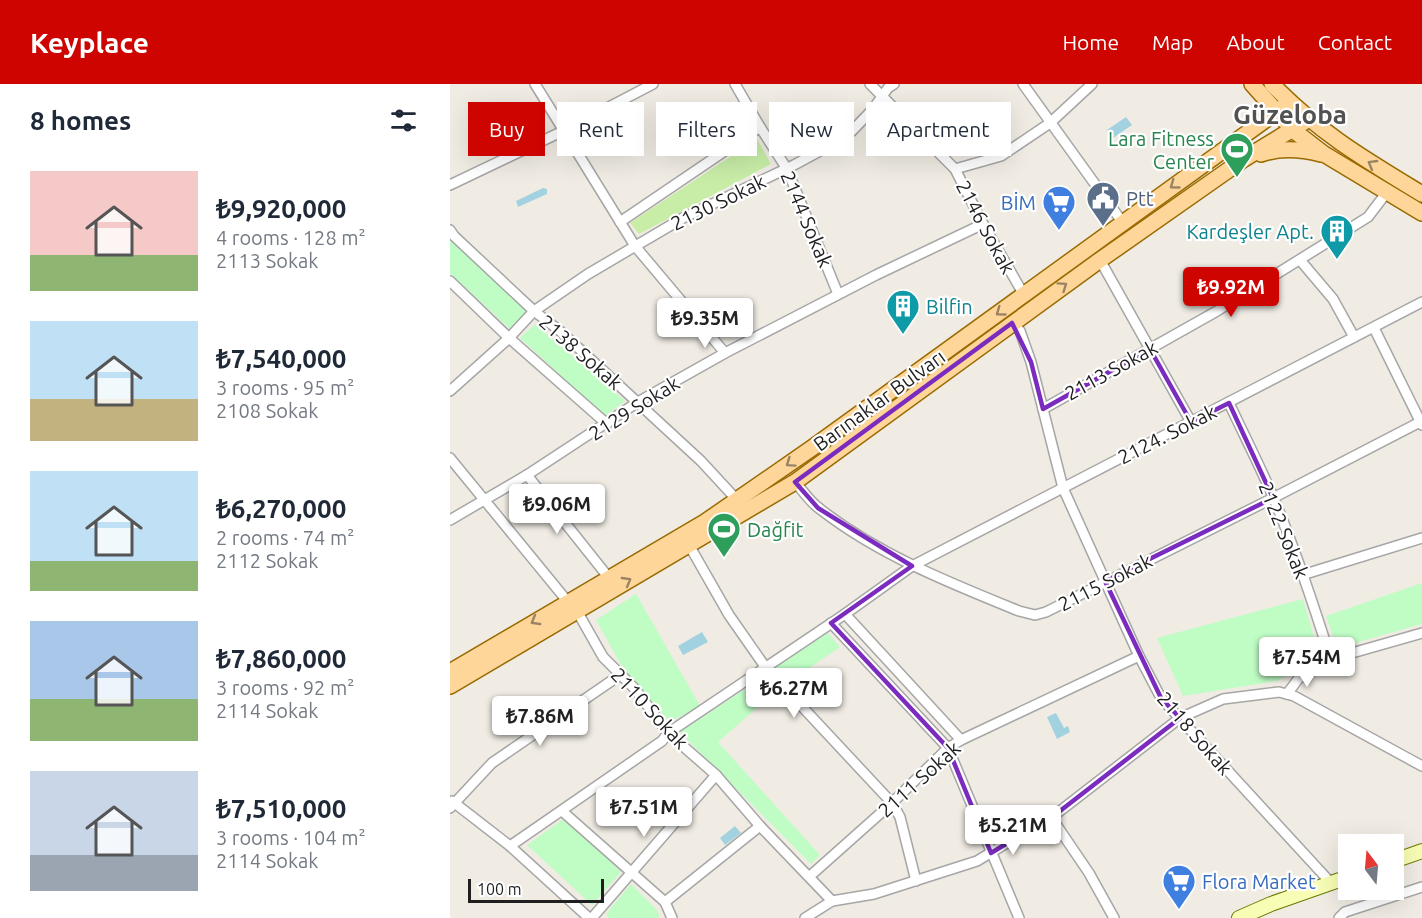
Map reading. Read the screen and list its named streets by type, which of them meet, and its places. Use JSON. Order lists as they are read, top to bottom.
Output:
{
  "streets": {
    "main road": ["Barınaklar Bulvarı"],
    "street": [
      "2130 Sokak",
      "2144 Sokak",
      "2146 Sokak",
      "2138 Sokak",
      "2113 Sokak",
      "2129 Sokak",
      "2124. Sokak",
      "2122 Sokak",
      "2115 Sokak",
      "2110 Sokak",
      "2118 Sokak",
      "2111 Sokak"
    ]
  },
  "crossings": [
    ["2130 Sokak", "2144 Sokak"],
    ["2130 Sokak", "2146 Sokak"],
    ["2130 Sokak", "2138 Sokak"],
    ["2144 Sokak", "2129 Sokak"],
    ["2146 Sokak", "Barınaklar Bulvarı"],
    ["2146 Sokak", "2129 Sokak"],
    ["2138 Sokak", "Barınaklar Bulvarı"],
    ["2138 Sokak", "2129 Sokak"],
    ["2113 Sokak", "2118 Sokak"],
    ["Barınaklar Bulvarı", "2115 Sokak"],
    ["Barınaklar Bulvarı", "2110 Sokak"],
    ["Barınaklar Bulvarı", "2118 Sokak"],
    ["2129 Sokak", "2110 Sokak"],
    ["2124. Sokak", "2122 Sokak"],
    ["2124. Sokak", "2115 Sokak"],
    ["2124. Sokak", "2110 Sokak"],
    ["2124. Sokak", "2118 Sokak"],
    ["2122 Sokak", "2115 Sokak"],
    ["2115 Sokak", "2118 Sokak"],
    ["2110 Sokak", "2111 Sokak"],
    ["2118 Sokak", "2111 Sokak"]
  ],
  "districts": ["Güzeloba"],
  "places": {
    "sports": ["Lara Fitness Center", "Dağfit"],
    "public building": ["Ptt"],
    "supermarket": ["BİM", "Flora Market"],
    "building": ["Kardeşler Apt.", "Bilfin"]
  },
  "scale_bar": "100 m",
  "north": "top",
  "page": {
    "header": "Keyplace",
    "nav": [
      "Home",
      "Map",
      "About",
      "Contact"
    ],
    "heading": "8 homes",
    "chip": [
      "Buy",
      "Rent",
      "Filters",
      "New",
      "Apartment"
    ],
    "list": [
      {
        "name": "₺9,920,000",
        "note": "4 rooms · 128 m² · 2113 Sokak"
      },
      {
        "name": "₺7,540,000",
        "note": "3 rooms · 95 m² · 2108 Sokak"
      },
      {
        "name": "₺6,270,000",
        "note": "2 rooms · 74 m² · 2112 Sokak"
      },
      {
        "name": "₺7,860,000",
        "note": "3 rooms · 92 m² · 2114 Sokak"
      },
      {
        "name": "₺7,510,000",
        "note": "3 rooms · 104 m² · 2114 Sokak"
      }
    ],
    "price": [
      "₺9.92M",
      "₺9.35M",
      "₺9.06M",
      "₺7.54M",
      "₺6.27M",
      "₺7.86M",
      "₺7.51M",
      "₺5.21M"
    ],
    "scale": "100 m"
  }
}
